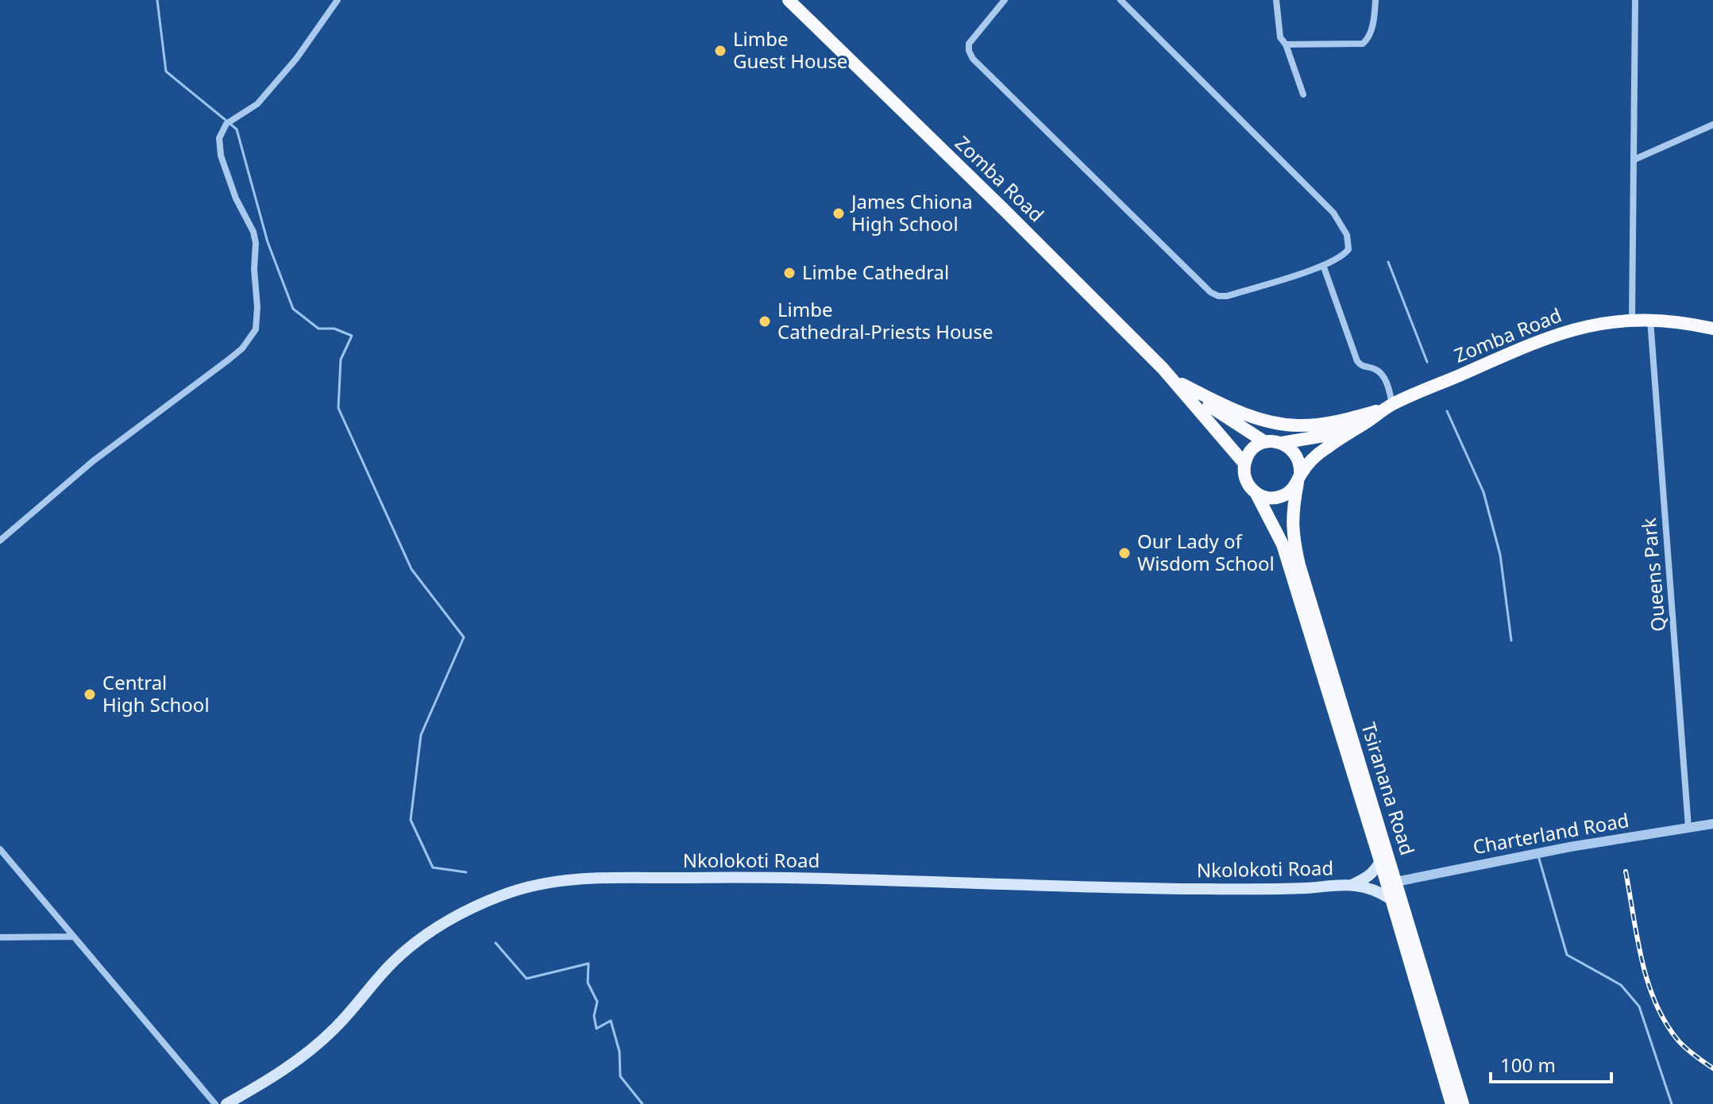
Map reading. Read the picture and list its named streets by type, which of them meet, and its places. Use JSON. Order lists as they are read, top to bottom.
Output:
{
  "streets": {
    "highway": ["Zomba Road", "Tsiranana Road"],
    "main road": ["Nkolokoti Road"],
    "street": ["Queens Park", "Charterland Road"]
  },
  "crossings": [
    ["Zomba Road", "Queens Park"],
    ["Zomba Road", "Tsiranana Road"],
    ["Queens Park", "Charterland Road"],
    ["Tsiranana Road", "Charterland Road"],
    ["Tsiranana Road", "Nkolokoti Road"]
  ],
  "places": [
    "Limbe Guest House",
    "James Chiona High School",
    "Limbe Cathedral",
    "Limbe Cathedral-Priests House",
    "Our Lady of Wisdom School",
    "Central High School"
  ],
  "scale_bar": "100 m"
}
